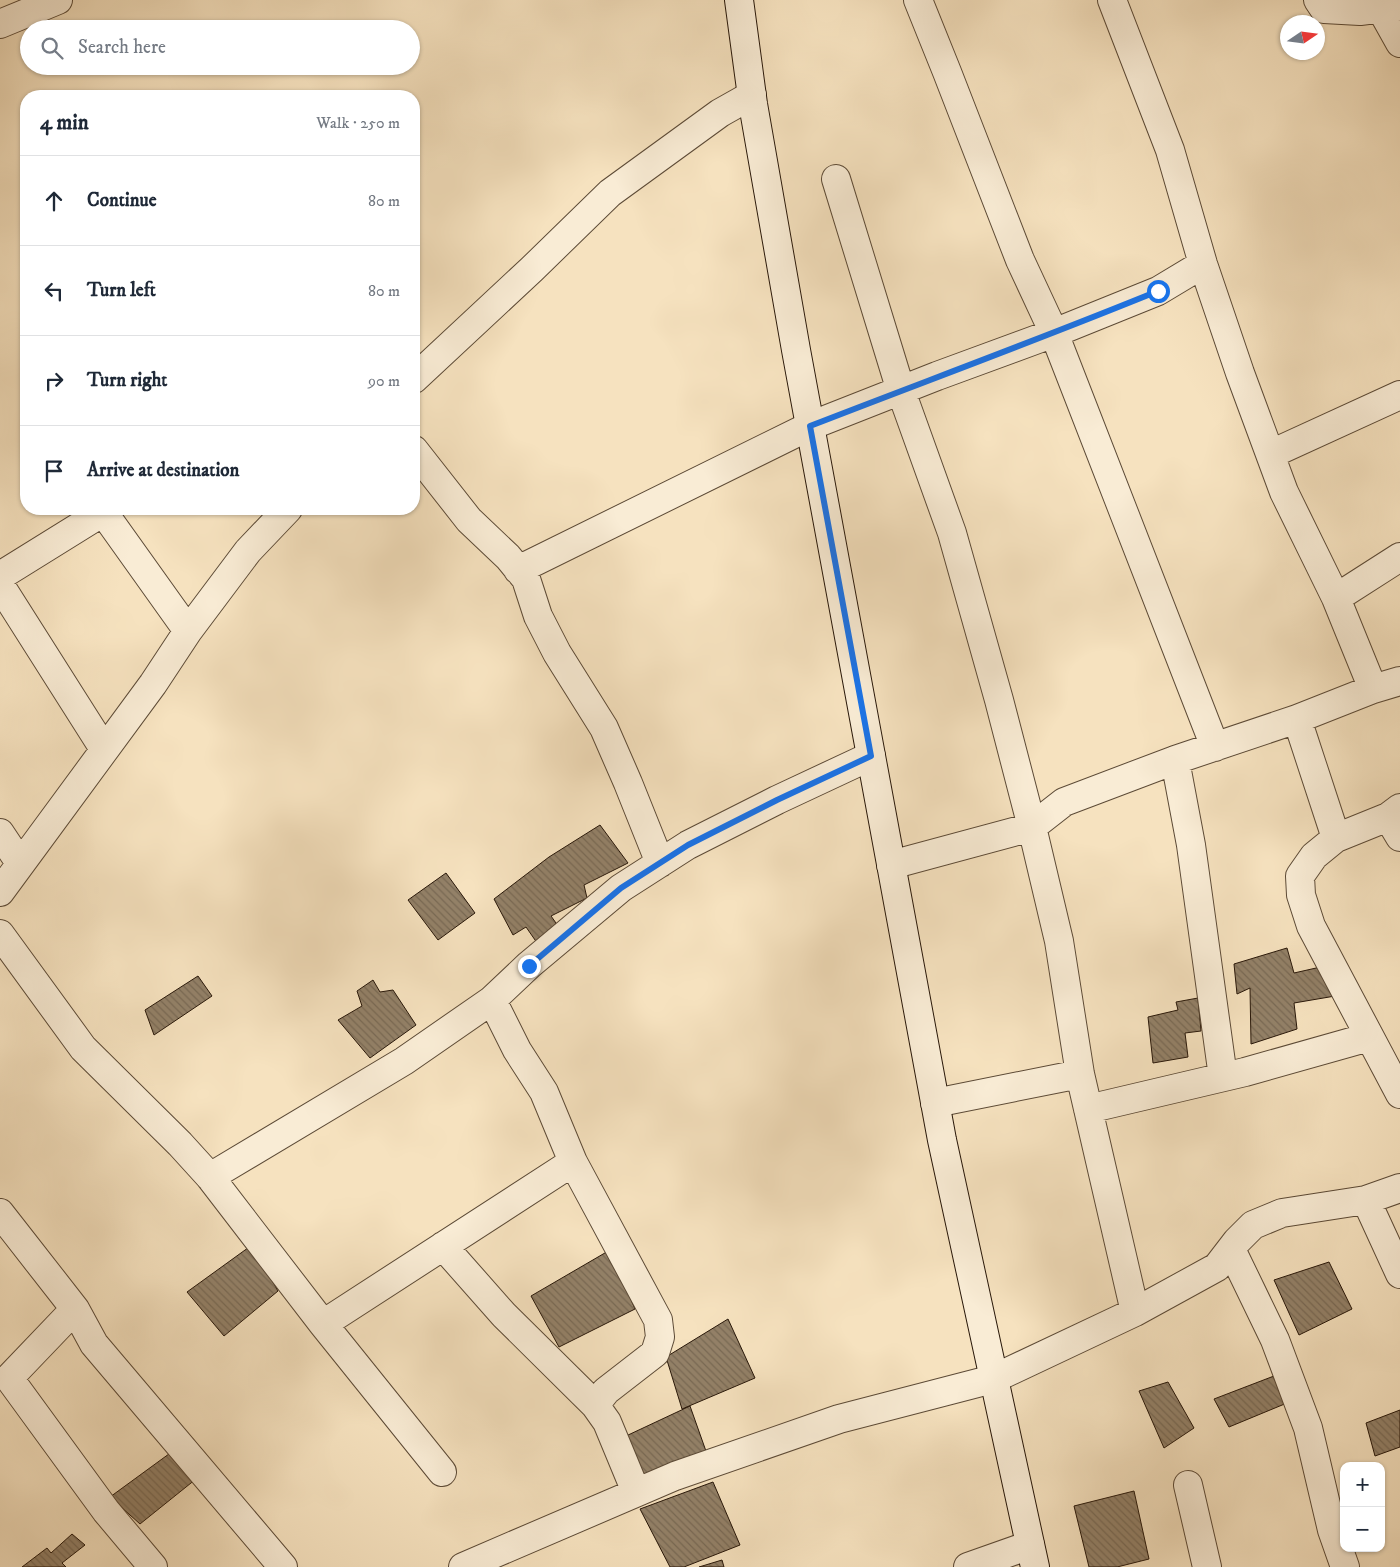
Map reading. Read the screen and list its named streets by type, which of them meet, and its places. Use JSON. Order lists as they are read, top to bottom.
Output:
{
  "north": "right",
  "page": {
    "search": "Search here",
    "heading": ["4 min", "Walk · 250 m"],
    "list": [
      ["Continue", "80 m"],
      ["Turn left", "80 m"],
      ["Turn right", "90 m"],
      "Arrive at destination"
    ],
    "map_buttons": ["+", "−"]
  }
}
